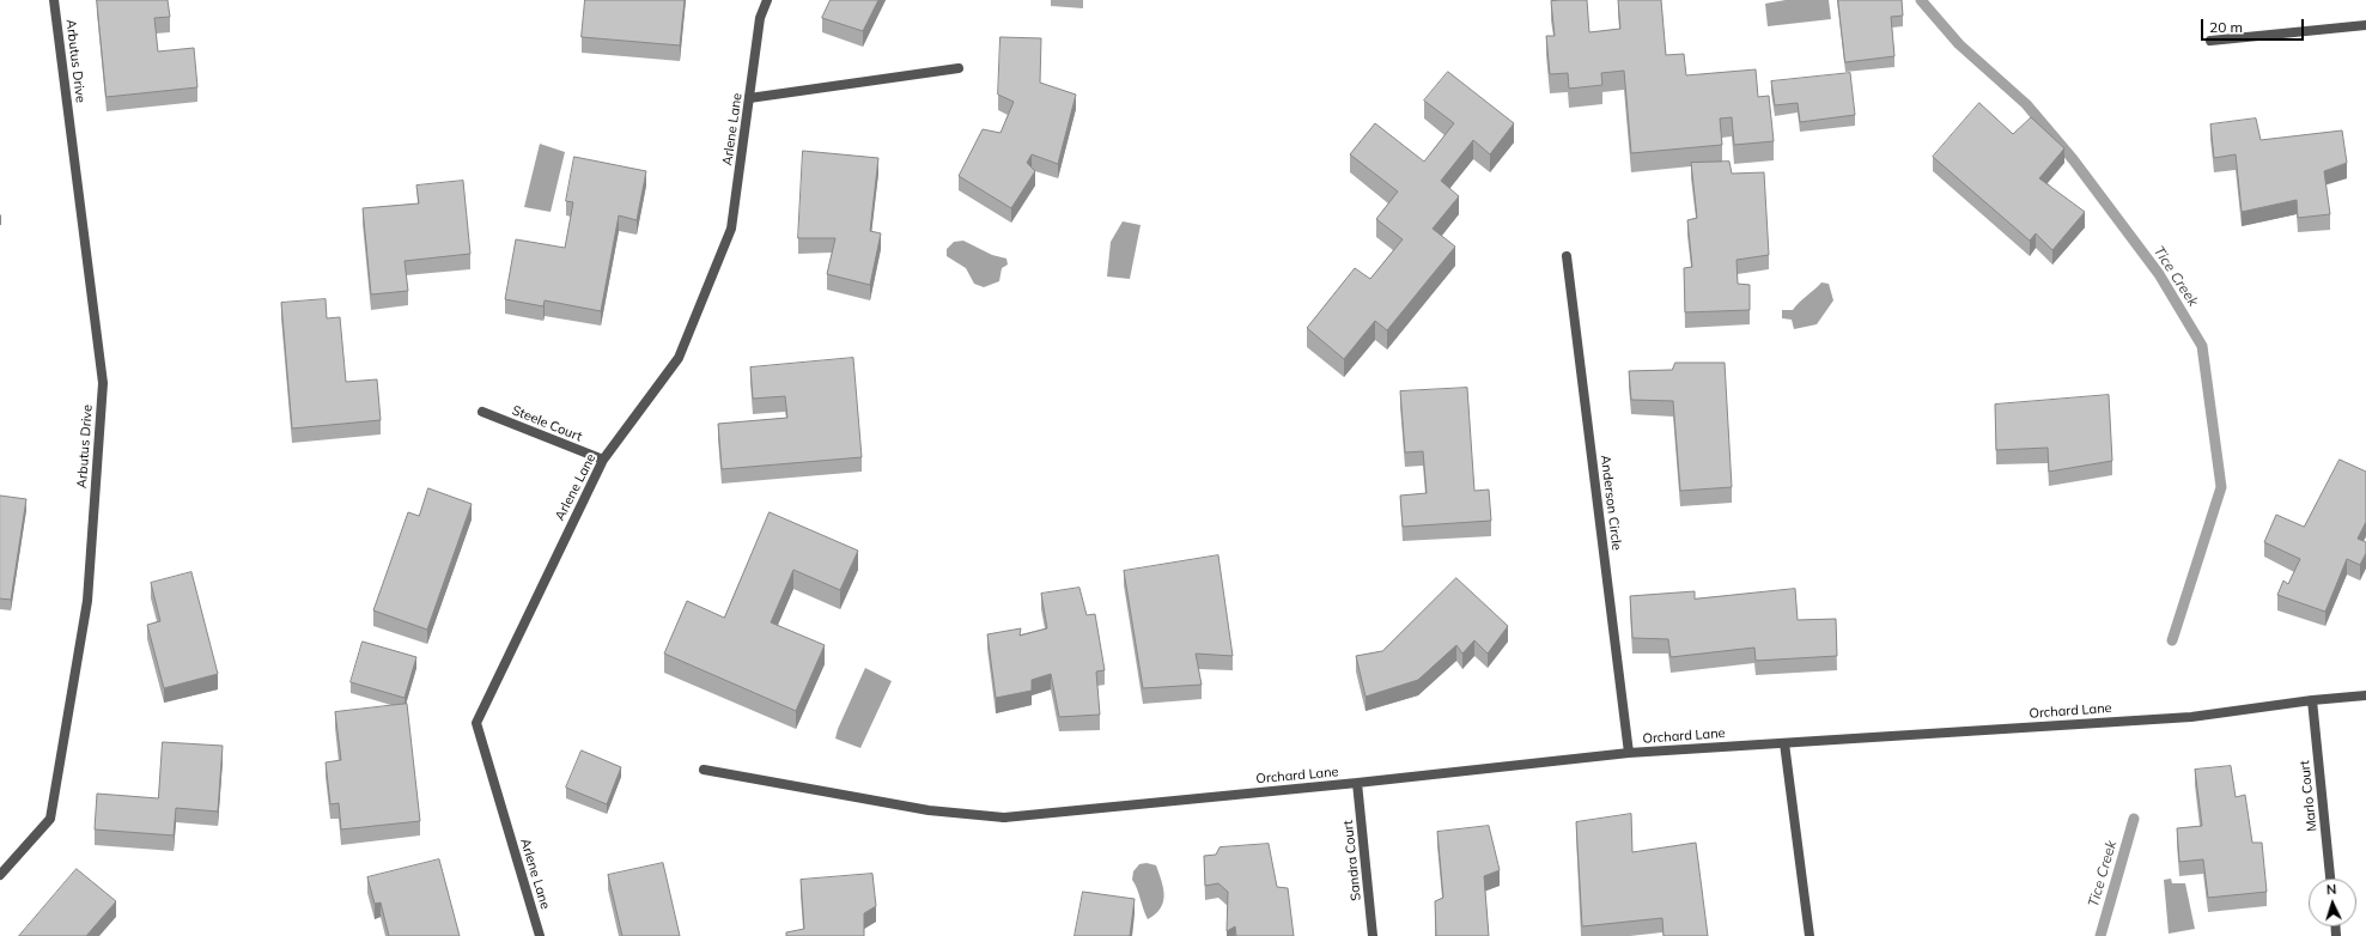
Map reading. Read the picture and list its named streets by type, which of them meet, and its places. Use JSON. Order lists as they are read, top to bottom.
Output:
{
  "streets": {
    "street": [
      "Arbutus Drive",
      "Arlene Lane",
      "Steele Court",
      "Anderson Circle",
      "Orchard Lane",
      "Marlo Court",
      "Sandra Court"
    ]
  },
  "crossings": [
    ["Arlene Lane", "Steele Court"],
    ["Anderson Circle", "Orchard Lane"],
    ["Orchard Lane", "Marlo Court"],
    ["Orchard Lane", "Sandra Court"]
  ],
  "water": ["Tice Creek"],
  "scale_bar": "20 m",
  "north": "top"
}
